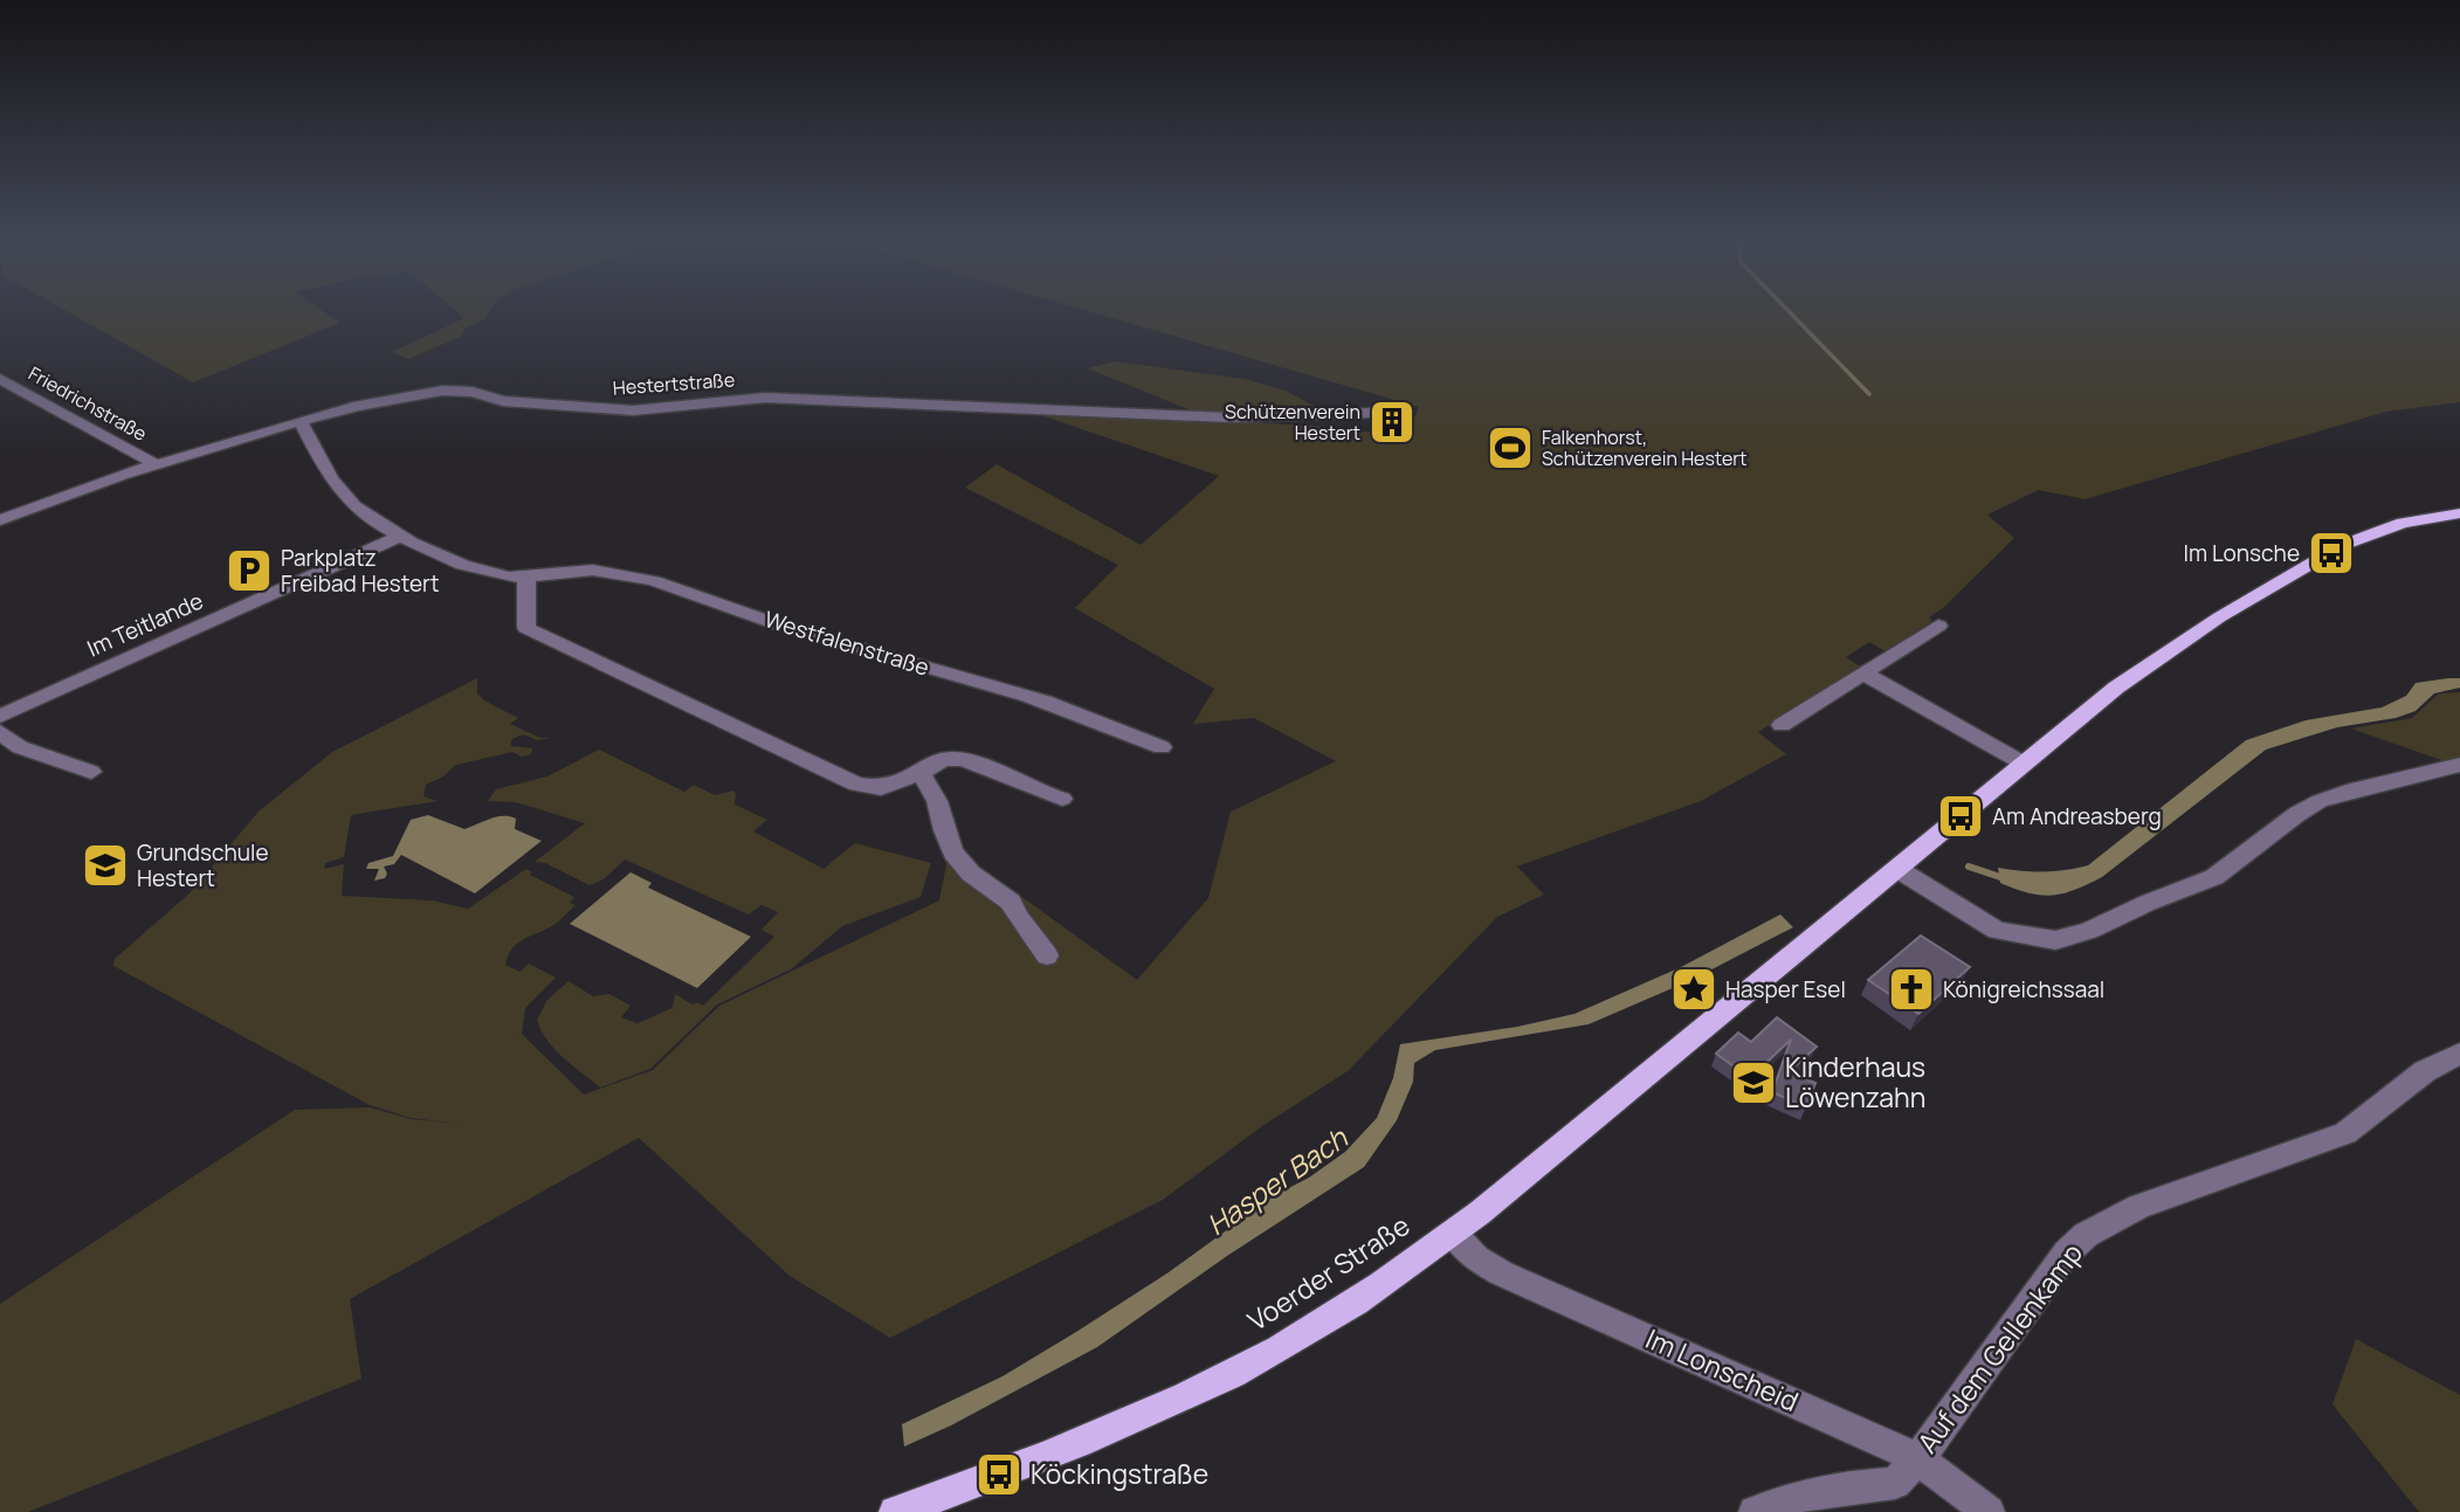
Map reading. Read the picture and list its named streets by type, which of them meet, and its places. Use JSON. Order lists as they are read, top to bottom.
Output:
{
  "streets": {
    "main road": ["Voerder Straße"],
    "street": [
      "Hestertstraße",
      "Friedrichstraße",
      "Im Teitlande",
      "Westfalenstraße",
      "Auf dem Gellenkamp",
      "Im Lonscheid"
    ]
  },
  "crossings": [
    ["Hestertstraße", "Friedrichstraße"],
    ["Hestertstraße", "Westfalenstraße"],
    ["Im Teitlande", "Westfalenstraße"],
    ["Voerder Straße", "Im Lonscheid"],
    ["Auf dem Gellenkamp", "Im Lonscheid"]
  ],
  "water": ["Hasper Bach"],
  "places": {
    "building": ["Schützenverein Hestert"],
    "sports": ["Falkenhorst, Schützenverein Hestert"],
    "bus stop": ["Im Lonsche", "Am Andreasberg", "Köckingstraße"],
    "parking": ["Parkplatz Freibad Hestert"],
    "school or university": ["Grundschule Hestert", "Kinderhaus Löwenzahn"],
    "place": ["Hasper Esel"],
    "church": ["Königreichssaal"]
  }
}
